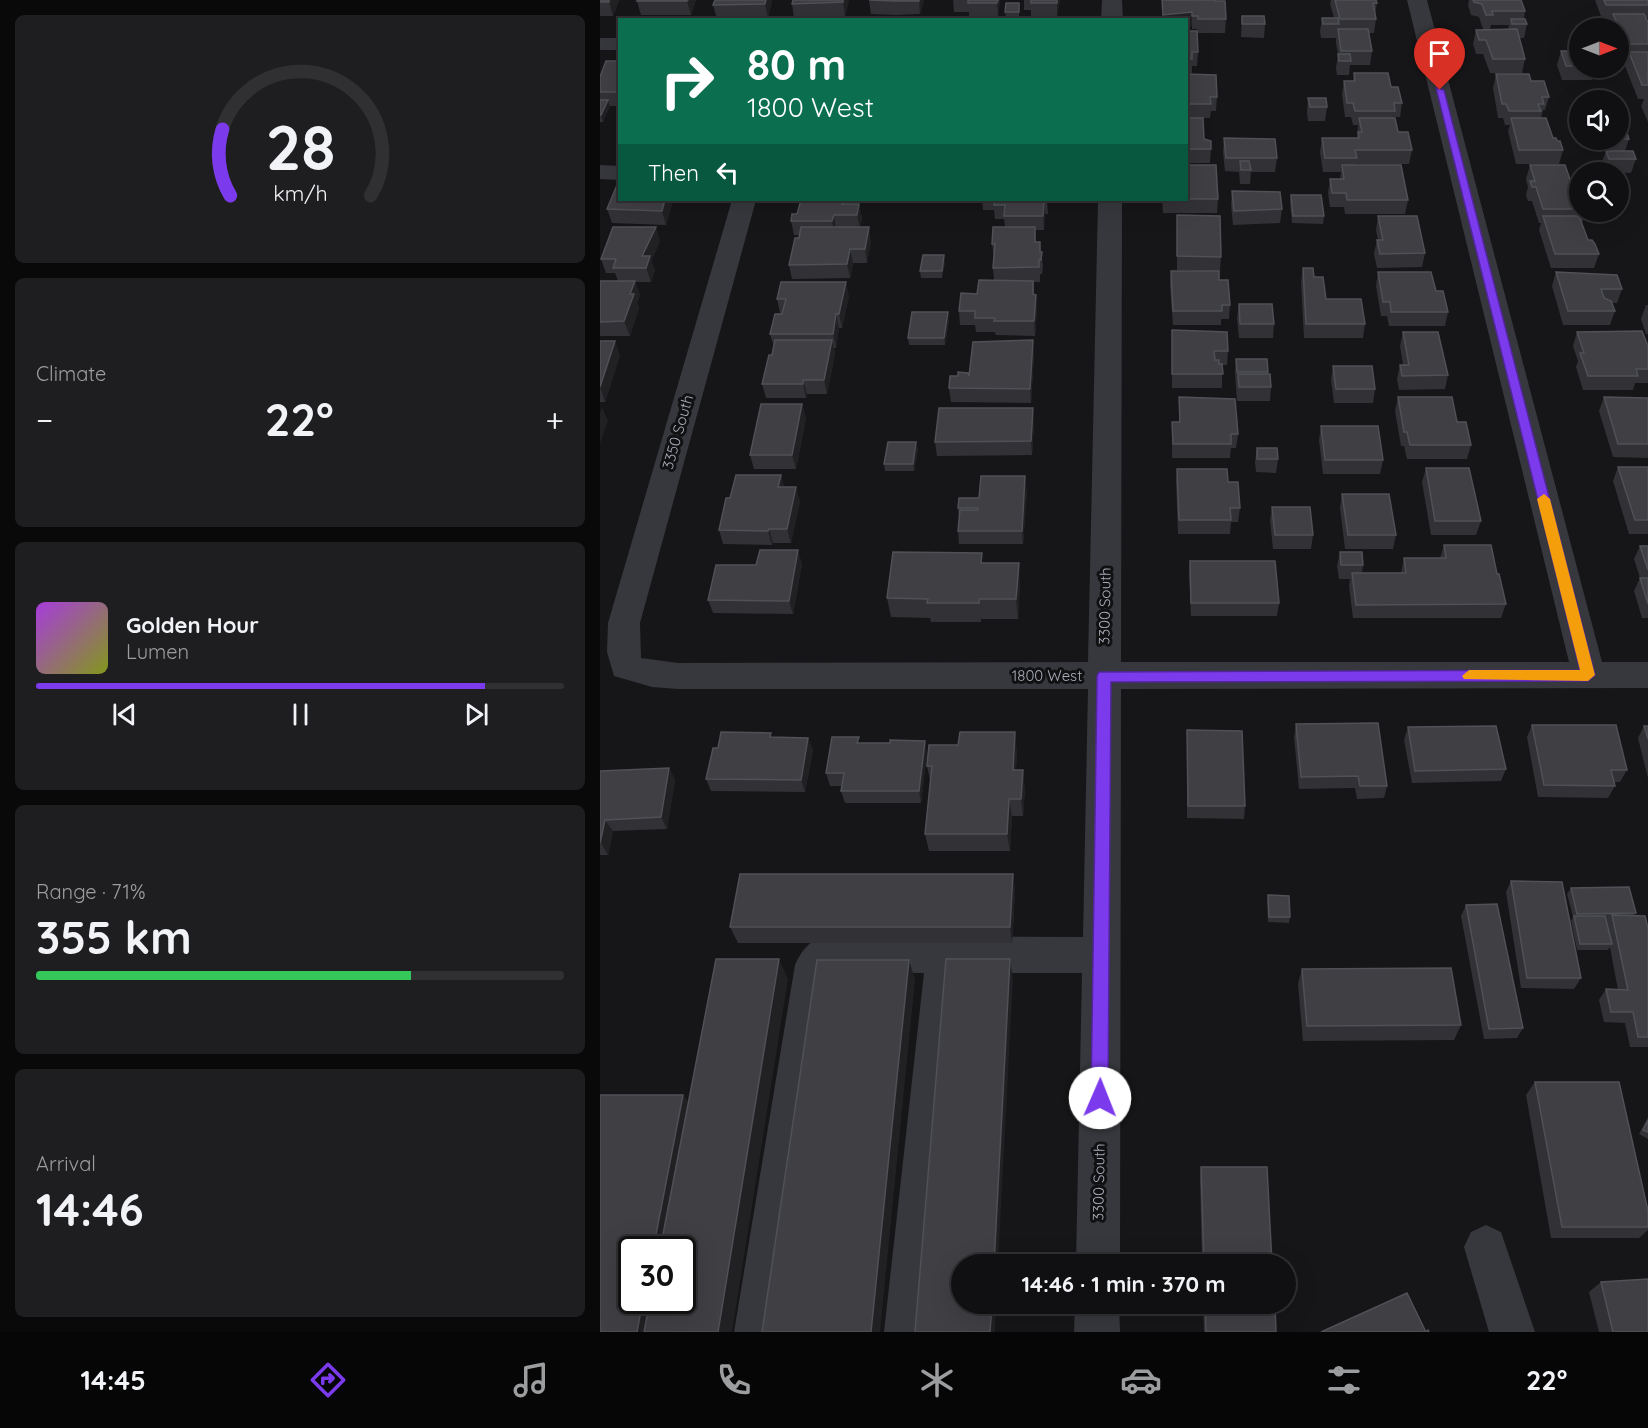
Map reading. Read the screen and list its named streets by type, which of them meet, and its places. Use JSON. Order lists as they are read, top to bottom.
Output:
{
  "streets": {
    "street": ["3350 South", "3300 South", "1800 West"]
  },
  "crossings": [
    ["3350 South", "1800 West"],
    ["3300 South", "1800 West"]
  ],
  "north": "right",
  "page": {
    "turn": ["80 m", "1800 West"],
    "then": "Then",
    "tile": [
      "Climate",
      ["Range · 71%", "355 km"],
      ["Arrival", "14:46"]
    ],
    "heat": ["−", "22°", "+"],
    "song": ["Golden Hour", "Lumen"],
    "limit": "30",
    "trip": "14:46 · 1 min · 370 m",
    "tabs": ["14:45", "22°"],
    "gauge": ["28", "km/h"]
  }
}
